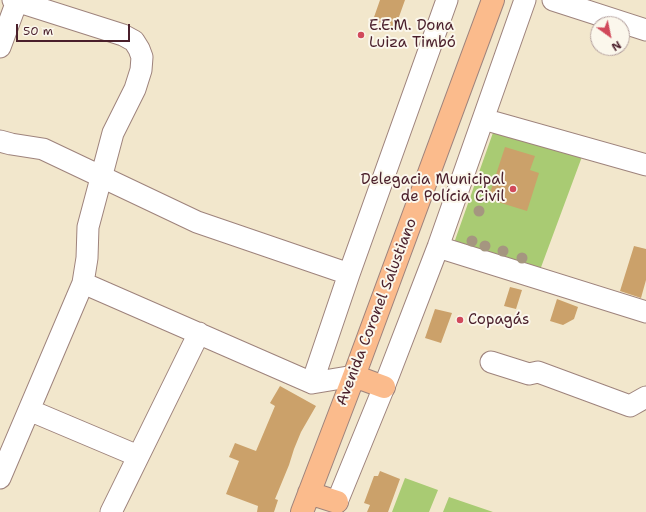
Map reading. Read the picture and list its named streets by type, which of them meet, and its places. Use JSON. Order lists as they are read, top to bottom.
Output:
{
  "streets": {
    "main road": ["Avenida Coronel Salustiano"]
  },
  "places": ["E.E.M. Dona Luiza Timbó", "Delegacia Municipal de Polícia Civil", "Copagás"],
  "scale_bar": "50 m",
  "north": "bottom right"
}
